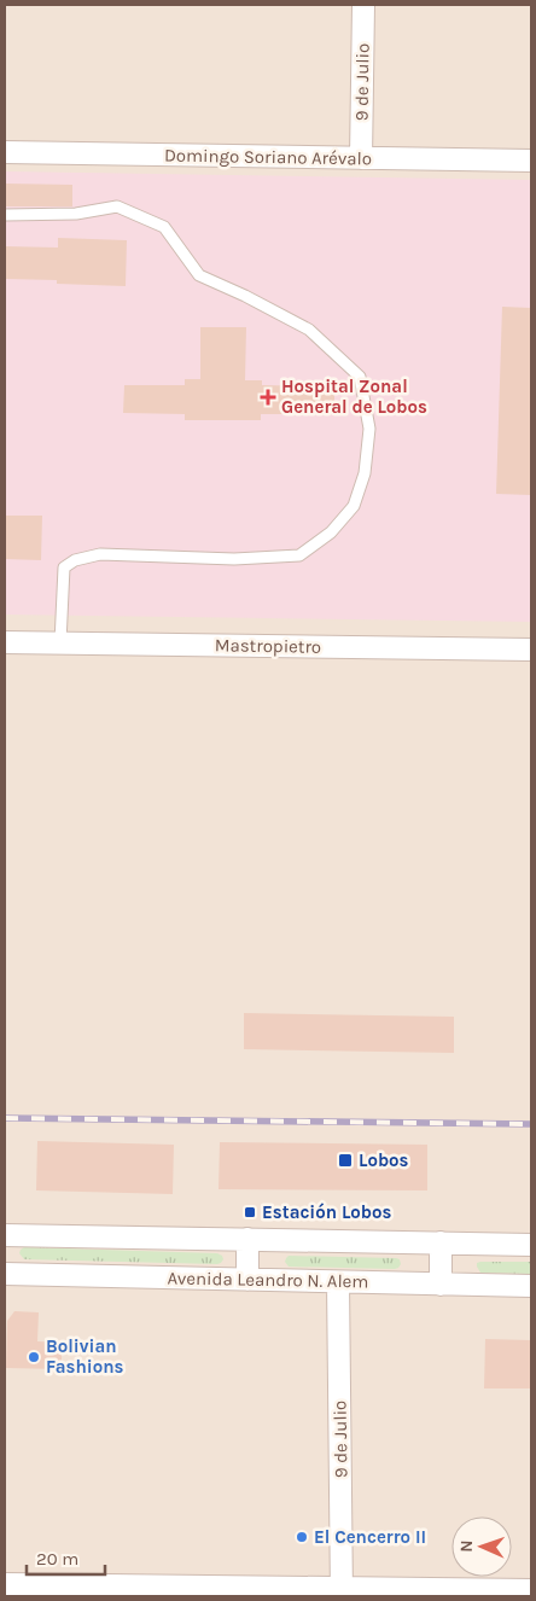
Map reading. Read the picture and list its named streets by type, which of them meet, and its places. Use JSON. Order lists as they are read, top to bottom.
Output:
{
  "streets": {
    "street": [
      "9 de Julio",
      "Domingo Soriano Arévalo",
      "Mastropietro",
      "Avenida Leandro N. Alem"
    ]
  },
  "crossings": [
    ["9 de Julio", "Domingo Soriano Arévalo"],
    ["9 de Julio", "Avenida Leandro N. Alem"]
  ],
  "places": {
    "health": ["Hospital Zonal General de Lobos"],
    "transit": ["Lobos", "Estación Lobos"],
    "other": ["Bolivian Fashions", "El Cencerro II"]
  },
  "scale_bar": "20 m",
  "north": "left"
}
